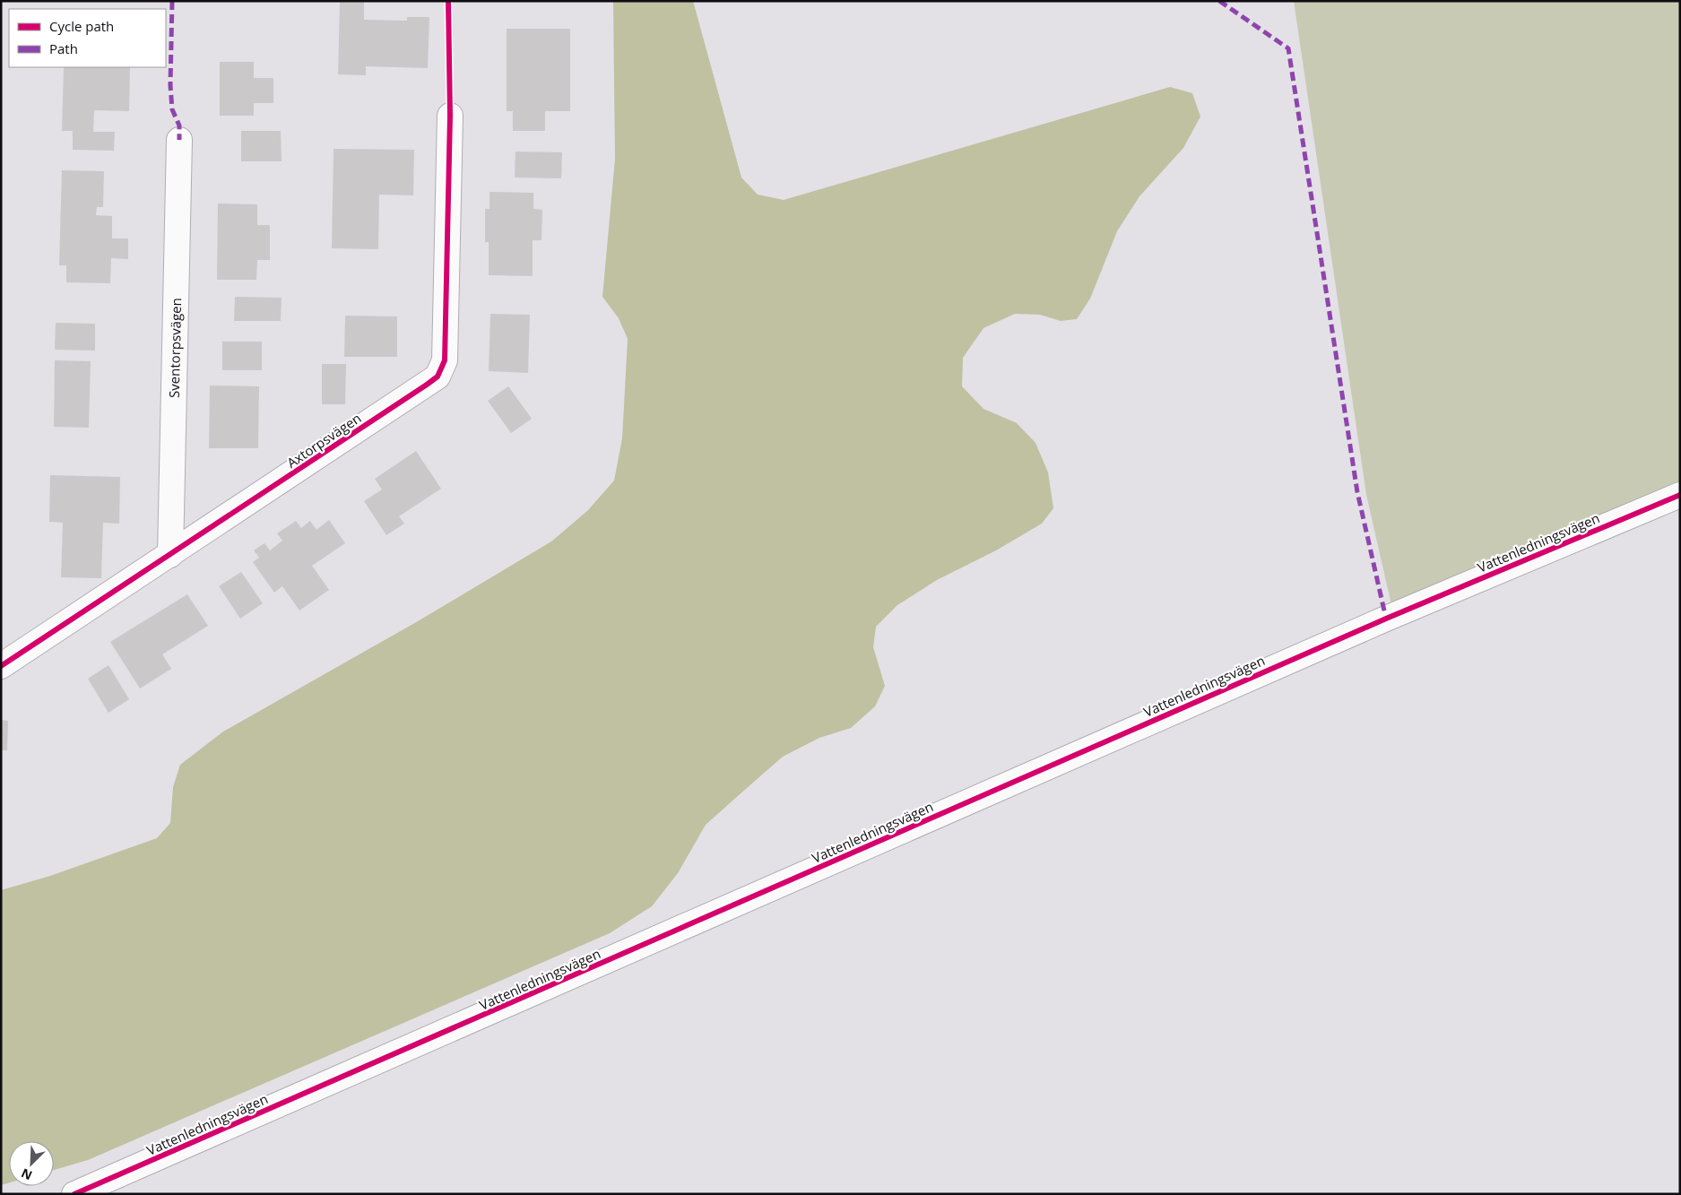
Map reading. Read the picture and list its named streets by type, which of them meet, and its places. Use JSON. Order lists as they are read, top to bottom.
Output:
{
  "streets": {
    "street": ["Sventorpsvägen", "Axtorpsvägen", "Vattenledningsvägen"]
  },
  "crossings": [
    ["Sventorpsvägen", "Axtorpsvägen"]
  ],
  "legend": ["Cycle path", "Path"],
  "north": "bottom left"
}
